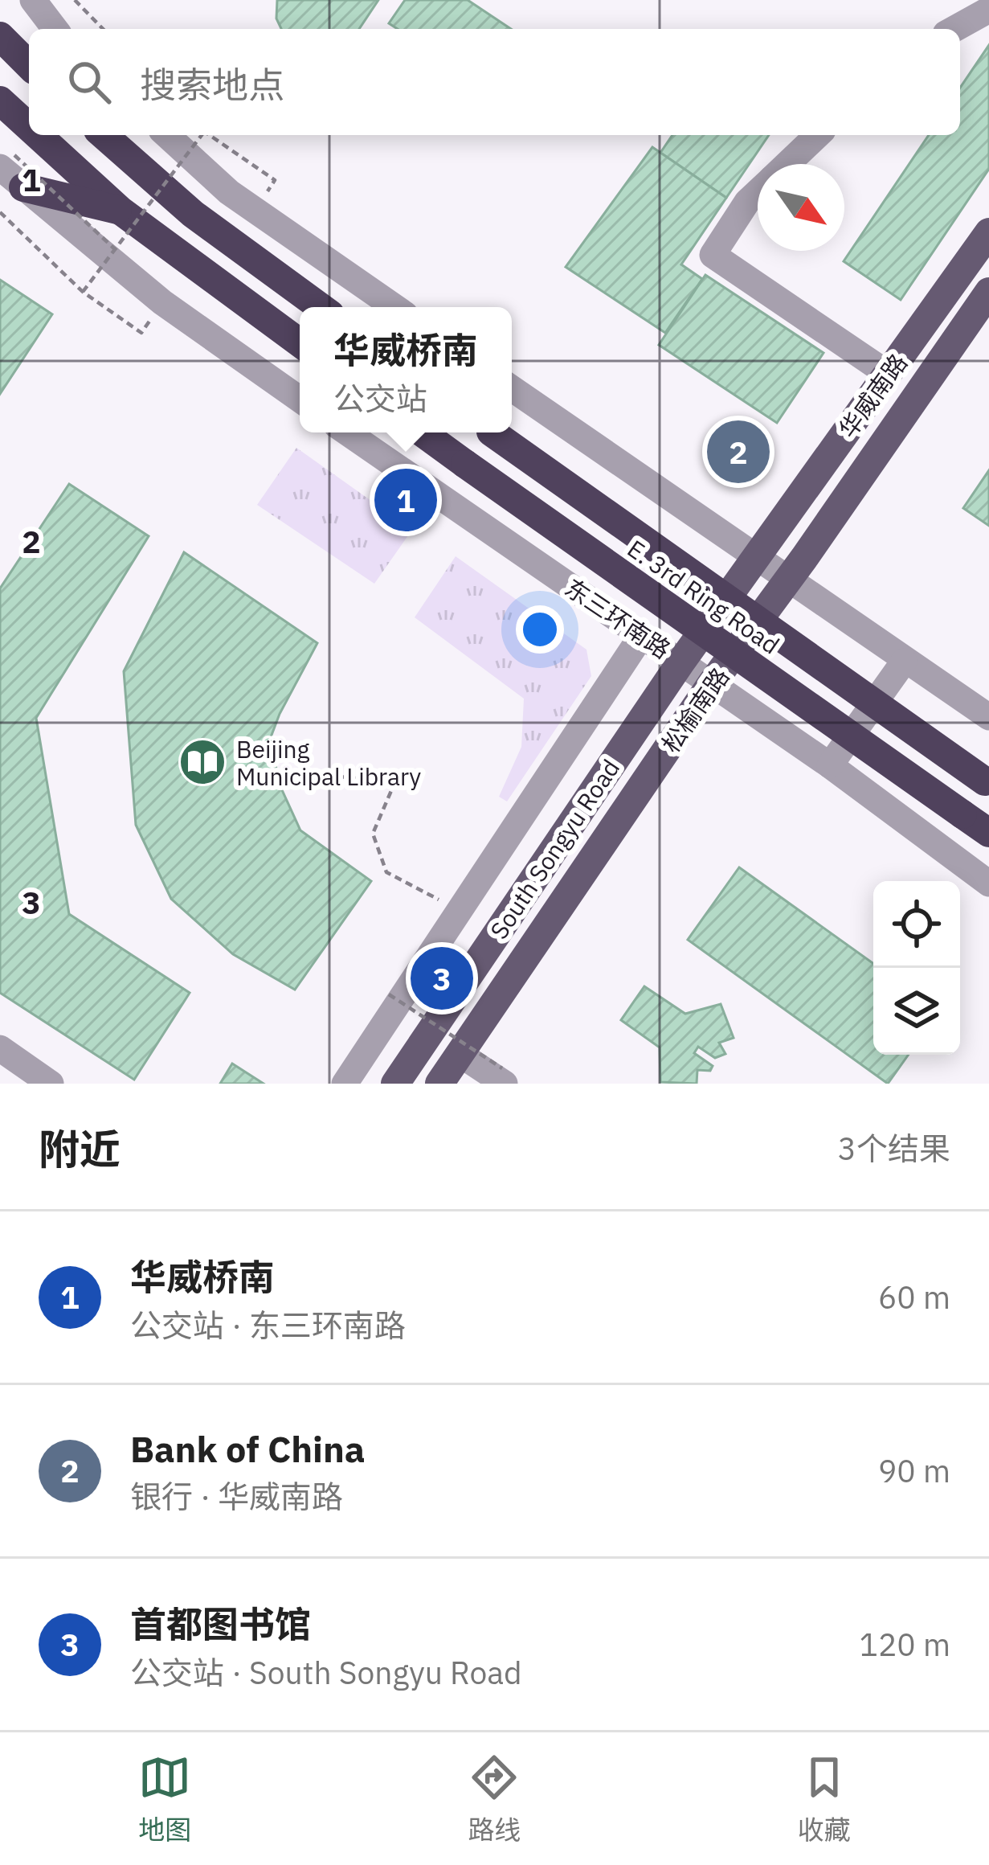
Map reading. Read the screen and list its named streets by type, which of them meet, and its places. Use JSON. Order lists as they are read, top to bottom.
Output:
{
  "streets": {
    "highway": ["E. 3rd Ring Road"],
    "main road": ["华威南路", "松榆南路", "South Songyu Road"],
    "street": ["东三环南路"]
  },
  "crossings": [
    ["华威南路", "东三环南路"],
    ["华威南路", "South Songyu Road"],
    ["东三环南路", "松榆南路"],
    ["东三环南路", "South Songyu Road"]
  ],
  "places": {
    "library": ["Beijing Municipal Library"]
  },
  "north": "bottom right",
  "page": {
    "search": "搜索地点",
    "popup": ["华威桥南", "公交站"],
    "pins": ["2", "1", "3"],
    "heading": ["附近", "3个结果"],
    "list": [
      {
        "mark": "1",
        "name": "华威桥南",
        "note": "公交站 · 东三环南路",
        "value": "60 m"
      },
      {
        "mark": "2",
        "name": "Bank of China",
        "note": "银行 · 华威南路",
        "value": "90 m"
      },
      {
        "mark": "3",
        "name": "首都图书馆",
        "note": "公交站 · South Songyu Road",
        "value": "120 m"
      }
    ],
    "nav": ["地图", "路线", "收藏"]
  },
  "grid": {
    "rows": ["1", "2", "3"]
  }
}
